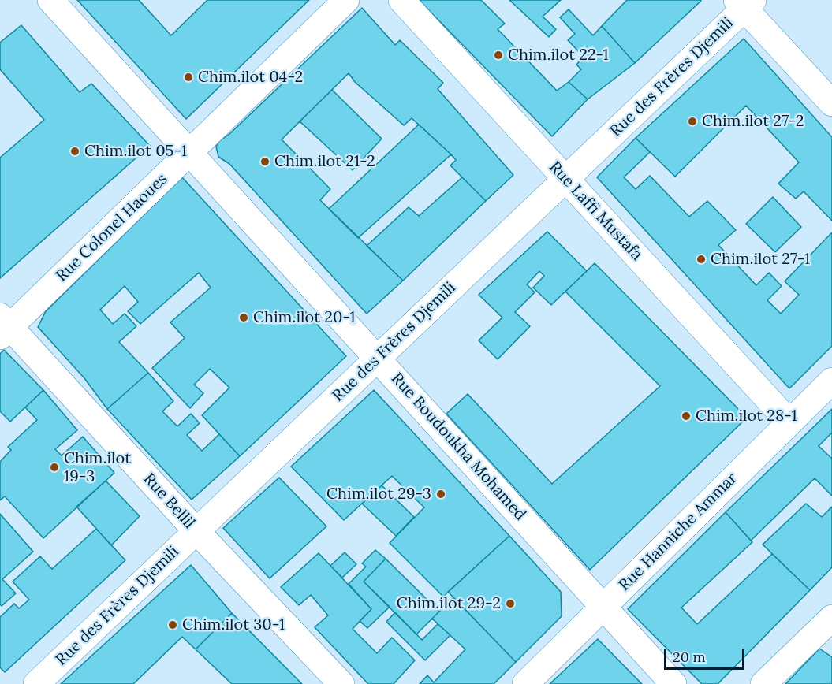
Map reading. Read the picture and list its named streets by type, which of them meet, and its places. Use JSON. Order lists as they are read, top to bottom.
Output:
{
  "streets": {
    "street": [
      "Rue des Frères Djemili",
      "Rue Laffi Mustafa",
      "Rue Colonel Haoues",
      "Rue Boudoukha Mohamed",
      "Rue Bellil",
      "Rue Hanniche Ammar"
    ]
  },
  "crossings": [
    ["Rue des Frères Djemili", "Rue Laffi Mustafa"],
    ["Rue des Frères Djemili", "Rue Boudoukha Mohamed"],
    ["Rue des Frères Djemili", "Rue Bellil"],
    ["Rue Laffi Mustafa", "Rue Hanniche Ammar"],
    ["Rue Colonel Haoues", "Rue Boudoukha Mohamed"],
    ["Rue Colonel Haoues", "Rue Bellil"],
    ["Rue Boudoukha Mohamed", "Rue Hanniche Ammar"]
  ],
  "places": [
    "Chim.ilot 22-1",
    "Chim.ilot 04-2",
    "Chim.ilot 27-2",
    "Chim.ilot 05-1",
    "Chim.ilot 21-2",
    "Chim.ilot 27-1",
    "Chim.ilot 20-1",
    "Chim.ilot 28-1",
    "Chim.ilot 19-3",
    "Chim.ilot 29-3",
    "Chim.ilot 29-2",
    "Chim.ilot 30-1"
  ],
  "scale_bar": "20 m"
}
